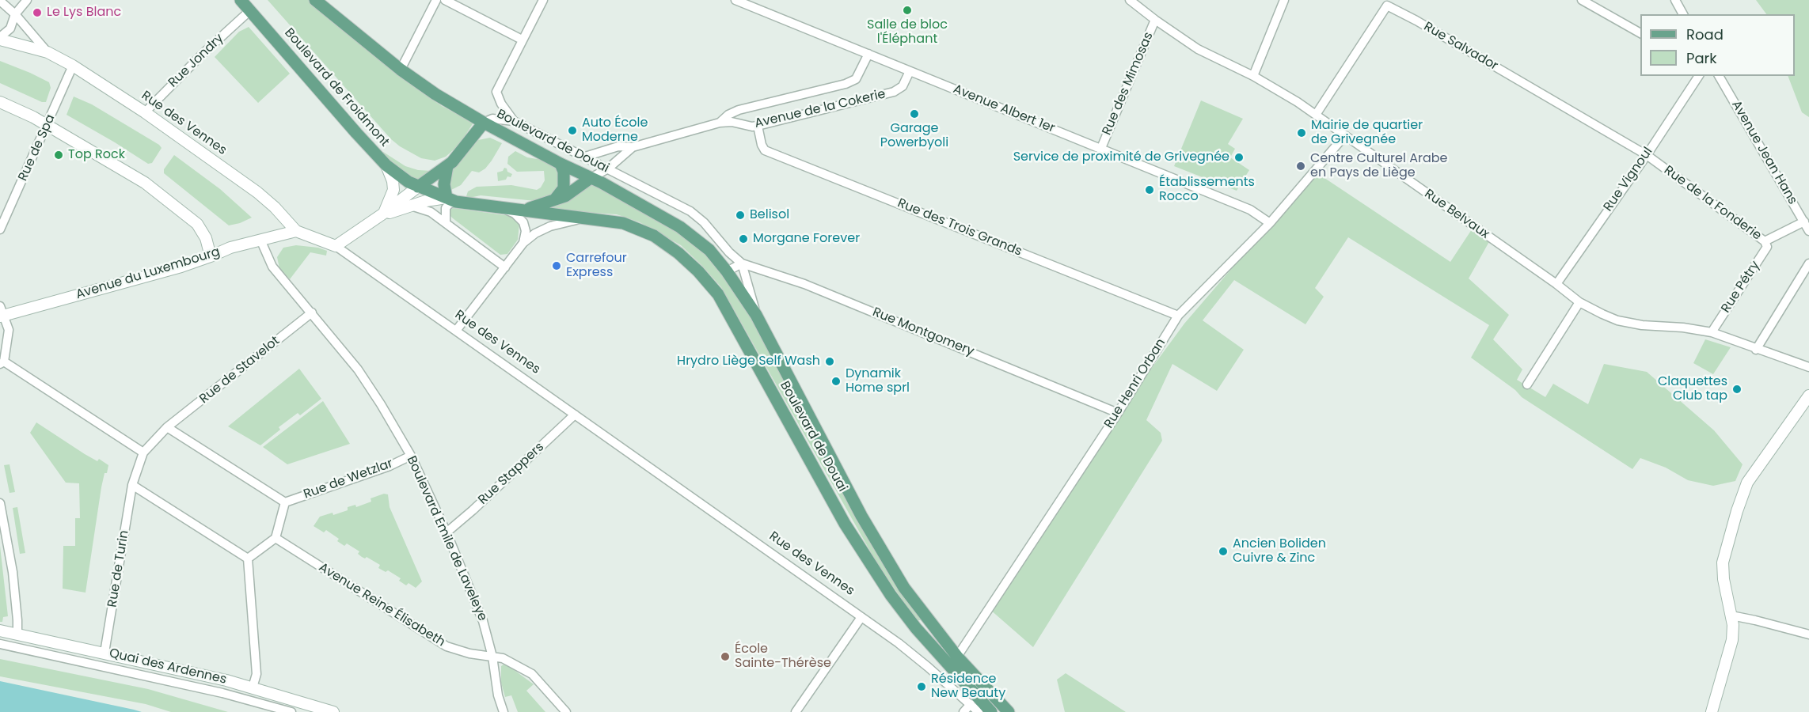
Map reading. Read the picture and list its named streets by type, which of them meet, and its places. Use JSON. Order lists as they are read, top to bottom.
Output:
{
  "streets": {
    "main road": ["Boulevard de Froidmont", "Boulevard de Douai"],
    "street": [
      "Rue Salvador",
      "Rue Jondry",
      "Rue des Mimosas",
      "Avenue de la Cokerie",
      "Avenue Albert 1er",
      "Rue des Vennes",
      "Rue de Spa",
      "Avenue Jean Hans",
      "Rue Vignoul",
      "Rue de la Fonderie",
      "Rue Belvaux",
      "Rue des Trois Grands",
      "Avenue du Luxembourg",
      "Rue Pétry",
      "Rue Montgomery",
      "Rue de Stavelot",
      "Rue Henri Orban",
      "Rue Stappers",
      "Rue de Wetzlar",
      "Boulevard Emile de Laveleye",
      "Rue de Turin",
      "Avenue Reine Élisabeth",
      "Quai des Ardennes"
    ]
  },
  "crossings": [
    ["Rue Salvador", "Rue Vignoul"],
    ["Rue Salvador", "Rue de la Fonderie"],
    ["Rue Salvador", "Rue Belvaux"],
    ["Rue Jondry", "Boulevard de Froidmont"],
    ["Rue Jondry", "Rue des Vennes"],
    ["Rue des Mimosas", "Avenue Albert 1er"],
    ["Rue des Mimosas", "Rue Belvaux"],
    ["Boulevard de Froidmont", "Boulevard de Douai"],
    ["Avenue de la Cokerie", "Avenue Albert 1er"],
    ["Avenue de la Cokerie", "Boulevard de Douai"],
    ["Avenue de la Cokerie", "Rue des Trois Grands"],
    ["Avenue Albert 1er", "Rue Henri Orban"],
    ["Rue des Vennes", "Boulevard de Douai"],
    ["Rue des Vennes", "Rue de Spa"],
    ["Rue des Vennes", "Avenue du Luxembourg"],
    ["Rue des Vennes", "Rue Stappers"],
    ["Boulevard de Douai", "Rue Montgomery"],
    ["Boulevard de Douai", "Rue Henri Orban"],
    ["Avenue Jean Hans", "Rue de la Fonderie"],
    ["Rue Vignoul", "Rue de la Fonderie"],
    ["Rue Vignoul", "Rue Belvaux"],
    ["Rue de la Fonderie", "Rue Pétry"],
    ["Rue Belvaux", "Rue Pétry"],
    ["Rue Belvaux", "Rue Henri Orban"],
    ["Rue des Trois Grands", "Rue Henri Orban"],
    ["Avenue du Luxembourg", "Boulevard Emile de Laveleye"],
    ["Rue Montgomery", "Rue Henri Orban"],
    ["Rue de Stavelot", "Boulevard Emile de Laveleye"],
    ["Rue Stappers", "Boulevard Emile de Laveleye"],
    ["Rue de Wetzlar", "Boulevard Emile de Laveleye"],
    ["Boulevard Emile de Laveleye", "Avenue Reine Élisabeth"],
    ["Rue de Turin", "Quai des Ardennes"]
  ],
  "places": [
    "Salle de bloc l'Éléphant",
    "Le Lys Blanc",
    "Garage Powerbyoli",
    "Auto École Moderne",
    "Mairie de quartier de Grivegnée",
    "Top Rock",
    "Service de proximité de Grivegnée",
    "Centre Culturel Arabe en Pays de Liège",
    "Établissements Rocco",
    "Belisol",
    "Morgane Forever",
    "Carrefour Express",
    "Hrydro Liège Self Wash",
    "Dynamik Home sprl",
    "Claquettes Club tap",
    "Ancien Boliden Cuivre & Zinc",
    "École Sainte-Thérèse",
    "Résidence New Beauty"
  ],
  "legend": ["Road", "Park"]
}
